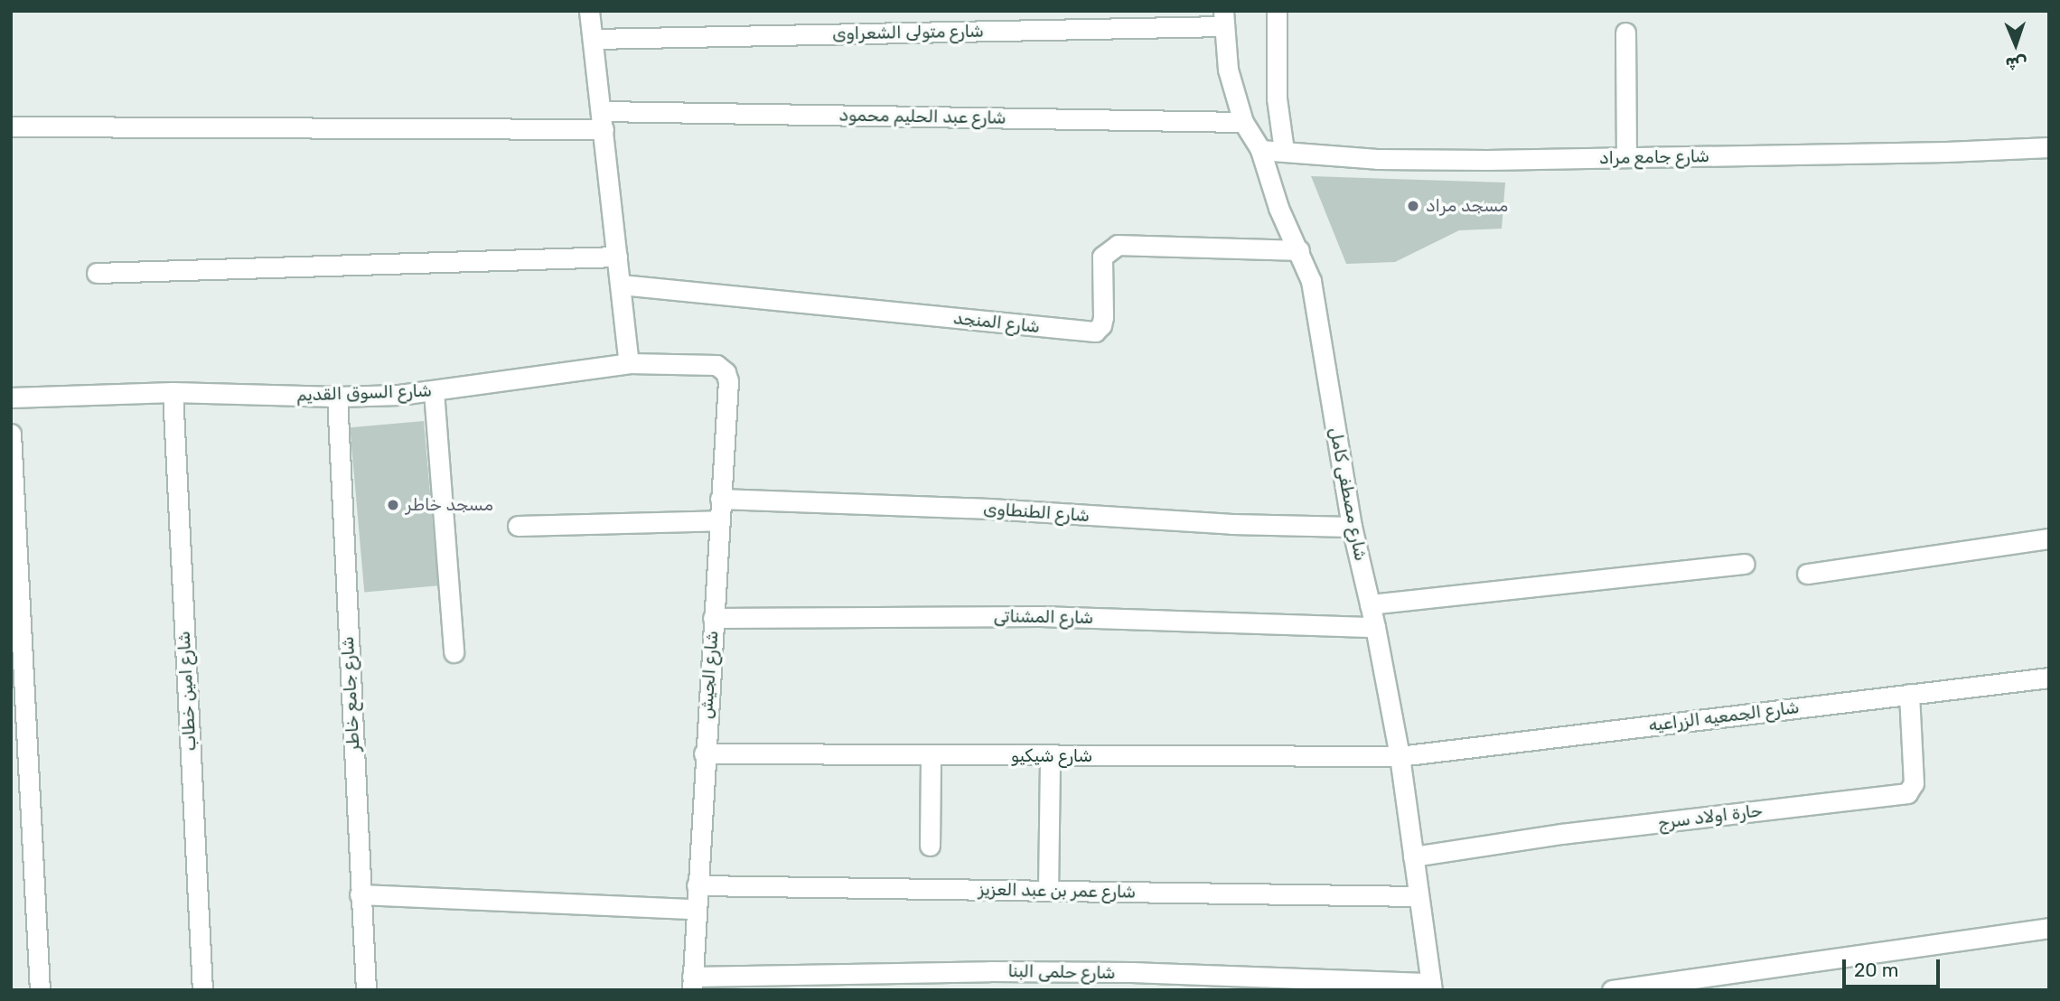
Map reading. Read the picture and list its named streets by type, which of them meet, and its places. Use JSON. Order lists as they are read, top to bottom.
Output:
{
  "streets": {
    "street": [
      "شارع متولى الشعراوى",
      "شارع عبد الحليم محمود",
      "شارع جامع مراد",
      "شارع المنجد",
      "شارع السوق القديم",
      "شارع مصطفى كامل",
      "شارع الطنطاوى",
      "شارع المشناتى",
      "شارع الجيش",
      "شارع امين خطاب",
      "شارع جامع خاطر",
      "شارع الجمعيه الزراعيه",
      "شارع شيكيو",
      "حارة اولاد سرج",
      "شارع عمر بن عبد العزيز",
      "شارع حلمى البنا"
    ]
  },
  "crossings": [
    ["شارع متولى الشعراوى", "شارع مصطفى كامل"],
    ["شارع عبد الحليم محمود", "شارع مصطفى كامل"],
    ["شارع جامع مراد", "شارع مصطفى كامل"],
    ["شارع المنجد", "شارع مصطفى كامل"],
    ["شارع السوق القديم", "شارع الجيش"],
    ["شارع السوق القديم", "شارع امين خطاب"],
    ["شارع السوق القديم", "شارع جامع خاطر"],
    ["شارع مصطفى كامل", "شارع الطنطاوى"],
    ["شارع مصطفى كامل", "شارع المشناتى"],
    ["شارع مصطفى كامل", "شارع الجمعيه الزراعيه"],
    ["شارع مصطفى كامل", "شارع شيكيو"],
    ["شارع مصطفى كامل", "حارة اولاد سرج"],
    ["شارع مصطفى كامل", "شارع عمر بن عبد العزيز"],
    ["شارع مصطفى كامل", "شارع حلمى البنا"],
    ["شارع الطنطاوى", "شارع الجيش"],
    ["شارع المشناتى", "شارع الجيش"],
    ["شارع الجيش", "شارع شيكيو"],
    ["شارع الجيش", "شارع عمر بن عبد العزيز"],
    ["شارع الجيش", "شارع حلمى البنا"],
    ["شارع الجمعيه الزراعيه", "شارع شيكيو"],
    ["شارع الجمعيه الزراعيه", "حارة اولاد سرج"]
  ],
  "places": ["مسجد مراد", "مسجد خاطر"],
  "scale_bar": "20 m",
  "north": "bottom"
}
